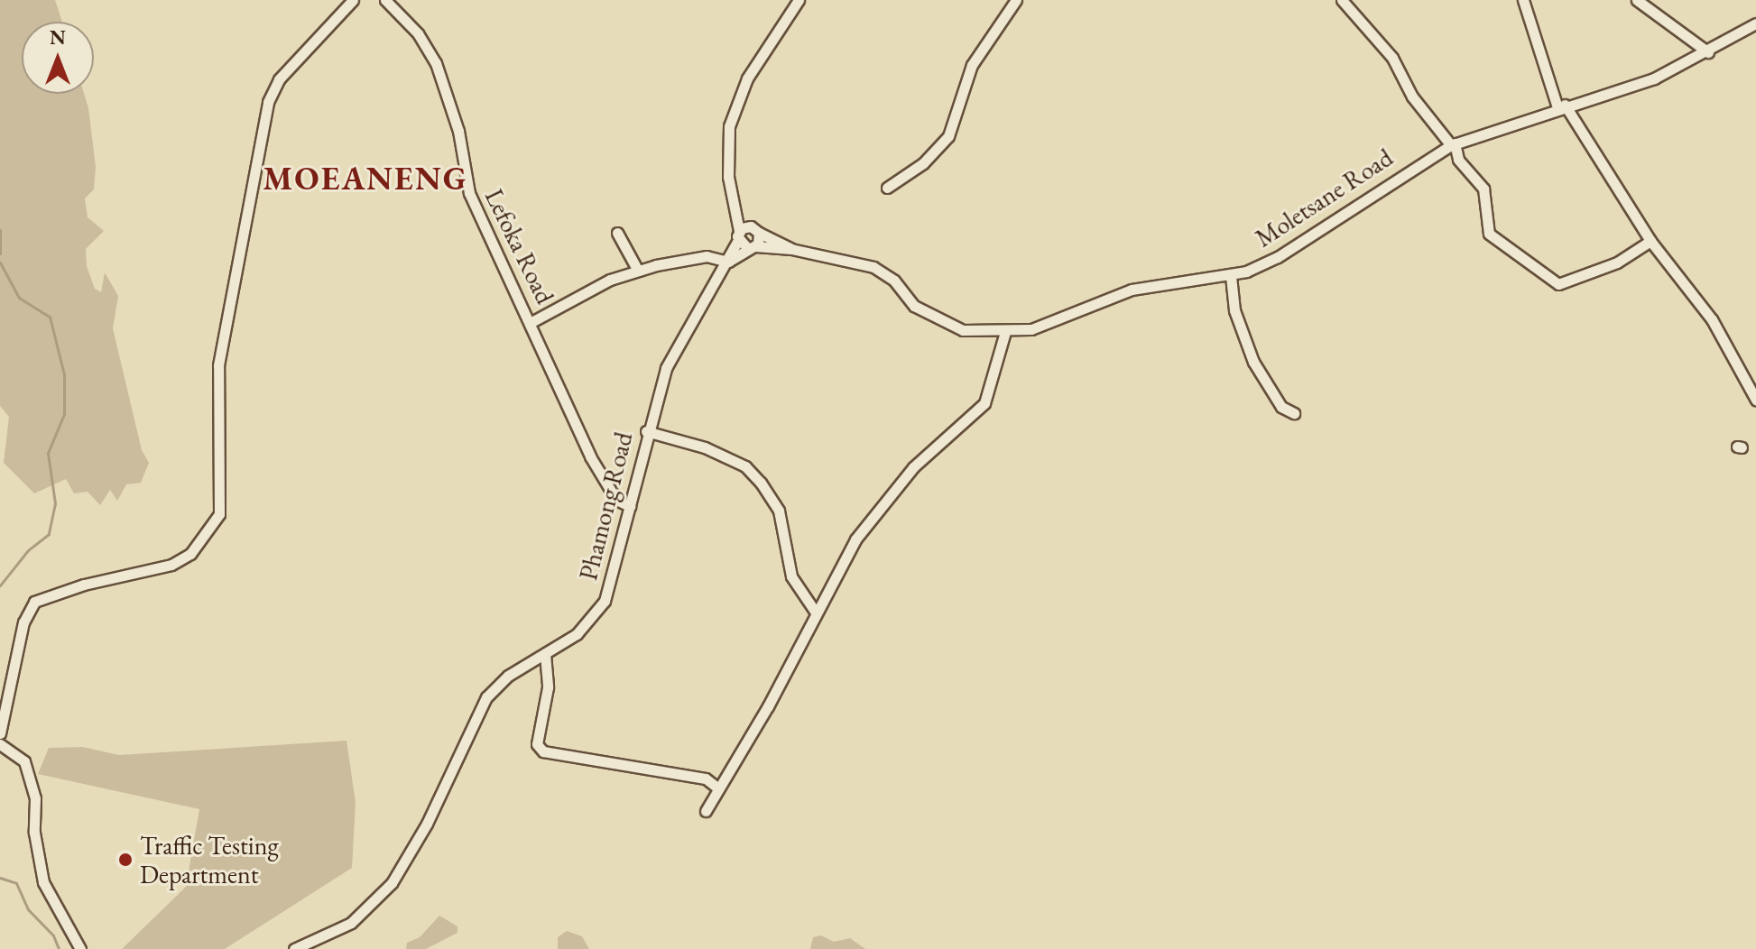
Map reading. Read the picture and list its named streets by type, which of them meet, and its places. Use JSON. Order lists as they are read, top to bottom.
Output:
{
  "streets": {
    "street": ["Moletsane Road", "Lefoka Road", "Phamong Road"]
  },
  "crossings": [
    ["Moletsane Road", "Phamong Road"],
    ["Lefoka Road", "Phamong Road"]
  ],
  "districts": ["MOEANENG"],
  "places": ["Traffic Testing Department"],
  "north": "top"
}
